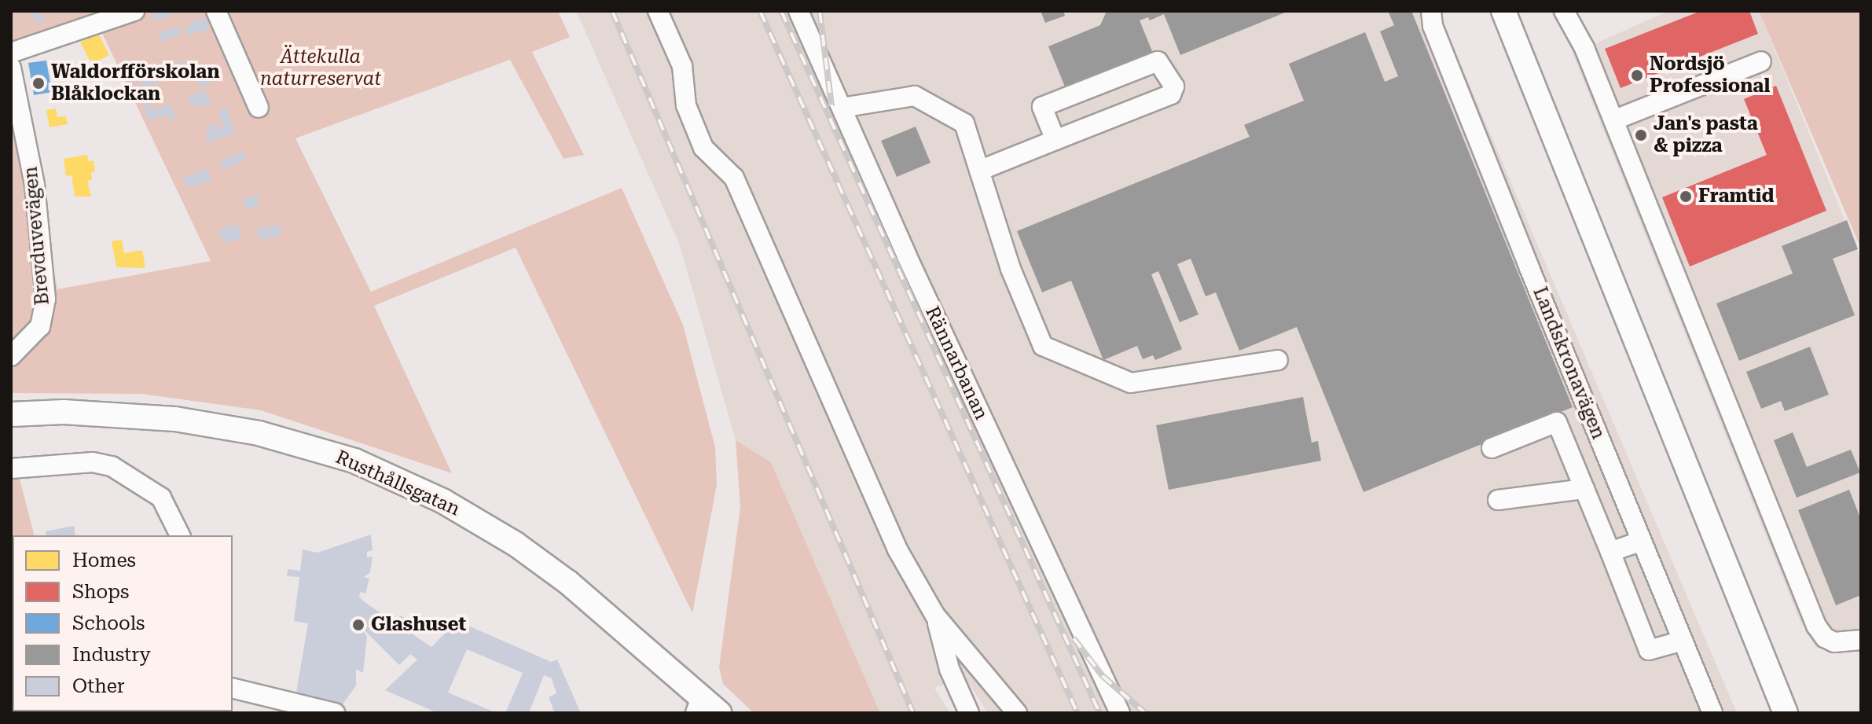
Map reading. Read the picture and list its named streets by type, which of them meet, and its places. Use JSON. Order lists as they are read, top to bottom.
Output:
{
  "streets": {
    "main road": ["Rusthållsgatan"],
    "street": ["Brevduvevägen", "Rännarbanan", "Landskronavägen"]
  },
  "parks": ["Ättekulla naturreservat"],
  "places": [
    "Nordsjö Professional",
    "Waldorfförskolan Blåklockan",
    "Jan's pasta & pizza",
    "Framtid",
    "Glashuset"
  ],
  "legend": [
    "Homes",
    "Shops",
    "Schools",
    "Industry",
    "Other"
  ]
}
